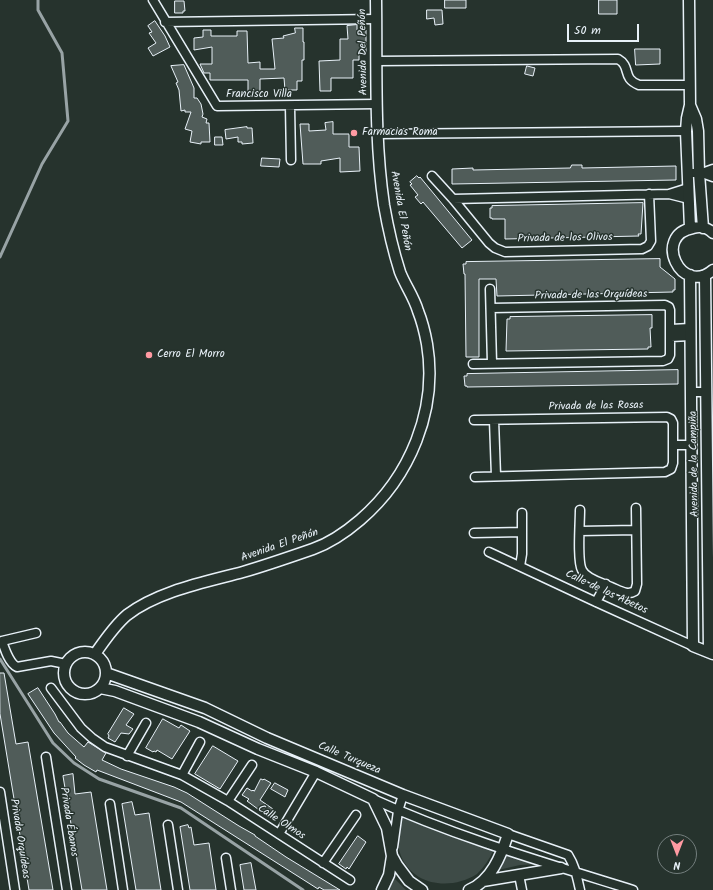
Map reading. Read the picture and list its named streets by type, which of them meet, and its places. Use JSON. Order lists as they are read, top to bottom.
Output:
{
  "streets": {
    "street": [
      "Avenida Del Peñón",
      "Francisco Villa",
      "Avenida El Peñón",
      "Privada de los Olivos",
      "Privada de las Orquídeas",
      "Privada de las Rosas",
      "Avenida de la Campiña",
      "Calle de los Abetos",
      "Calle Turqueza",
      "Privada Ébanos",
      "Calle Olmos",
      "Privada Orquídeas"
    ]
  },
  "crossings": [
    ["Avenida Del Peñón", "Francisco Villa"],
    ["Avenida Del Peñón", "Avenida El Peñón"],
    ["Francisco Villa", "Avenida El Peñón"],
    ["Avenida El Peñón", "Calle Turqueza"],
    ["Avenida de la Campiña", "Calle de los Abetos"]
  ],
  "places": ["Farmacias Roma", "Cerro El Morro"],
  "scale_bar": "50 m",
  "north": "bottom"
}
